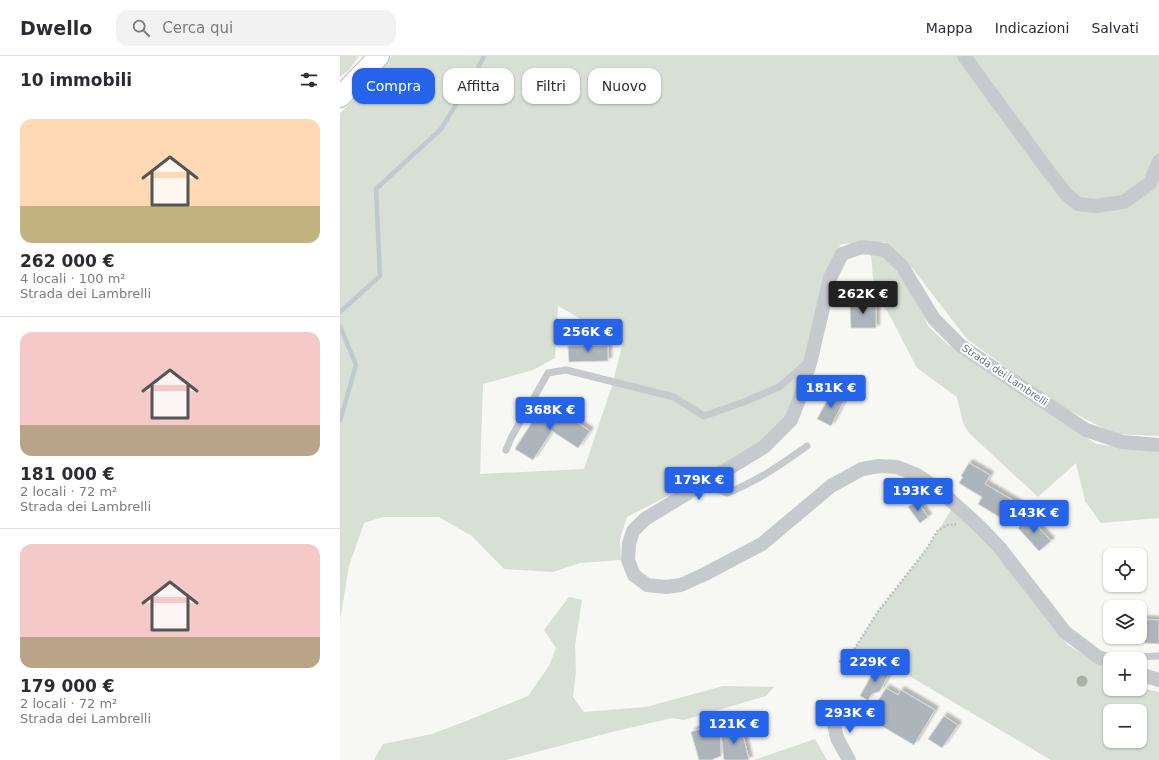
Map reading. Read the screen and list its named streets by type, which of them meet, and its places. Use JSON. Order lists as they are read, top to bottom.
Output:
{
  "streets": {
    "street": ["Strada dei Lambrelli"]
  },
  "page": {
    "header": "Dwello",
    "search": "Cerca qui",
    "nav": ["Mappa", "Indicazioni", "Salvati"],
    "heading": "10 immobili",
    "chip": [
      "Compra",
      "Affitta",
      "Filtri",
      "Nuovo"
    ],
    "list": [
      {
        "name": "262 000 €",
        "note": "4 locali · 100 m² · Strada dei Lambrelli"
      },
      {
        "name": "181 000 €",
        "note": "2 locali · 72 m² · Strada dei Lambrelli"
      },
      {
        "name": "179 000 €",
        "note": "2 locali · 72 m² · Strada dei Lambrelli"
      }
    ],
    "price": [
      "262K €",
      "256K €",
      "181K €",
      "368K €",
      "179K €",
      "193K €",
      "143K €",
      "229K €",
      "293K €",
      "121K €"
    ],
    "map_buttons": ["+", "−"]
  }
}
